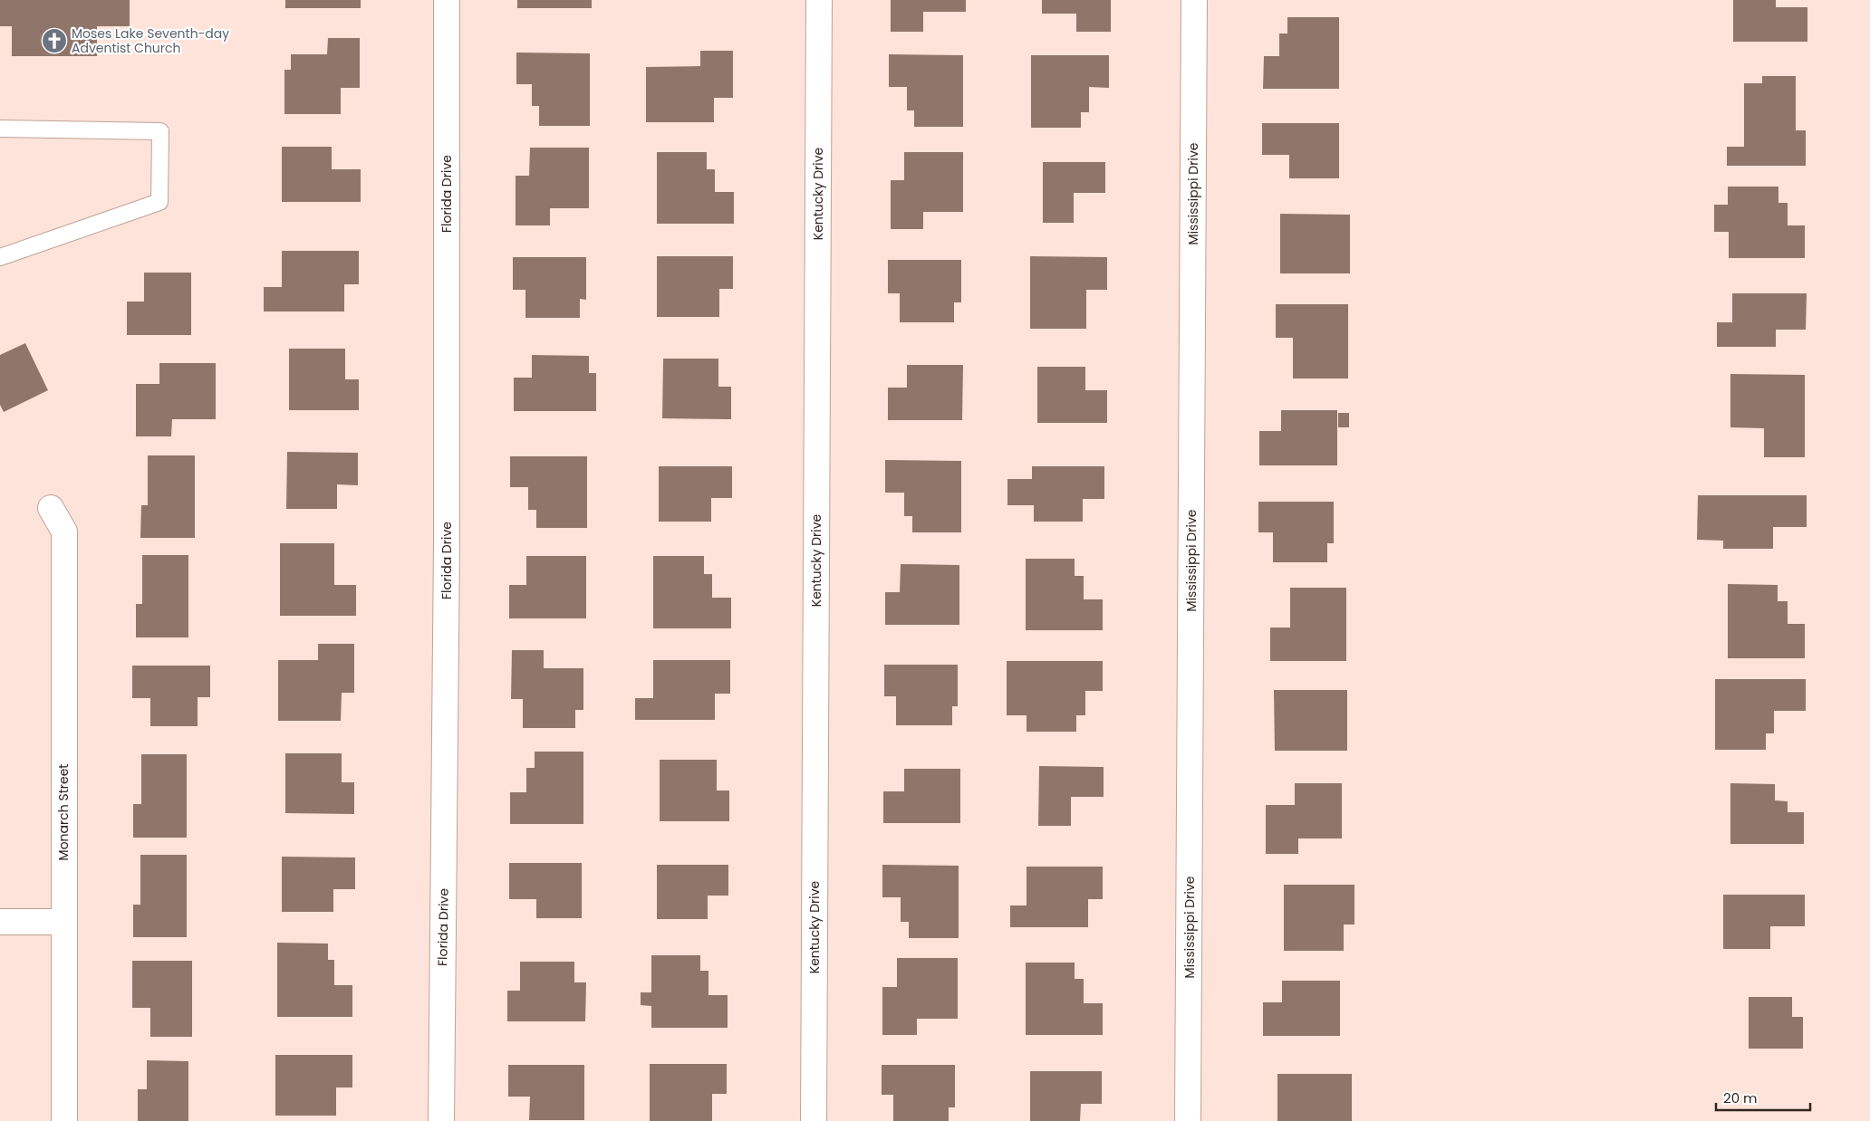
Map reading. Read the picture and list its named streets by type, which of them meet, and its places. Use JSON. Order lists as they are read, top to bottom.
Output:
{
  "streets": {
    "street": [
      "Florida Drive",
      "Kentucky Drive",
      "Mississippi Drive",
      "Monarch Street"
    ]
  },
  "places": {
    "church": ["Moses Lake Seventh-day Adventist Church"]
  },
  "scale_bar": "20 m"
}
